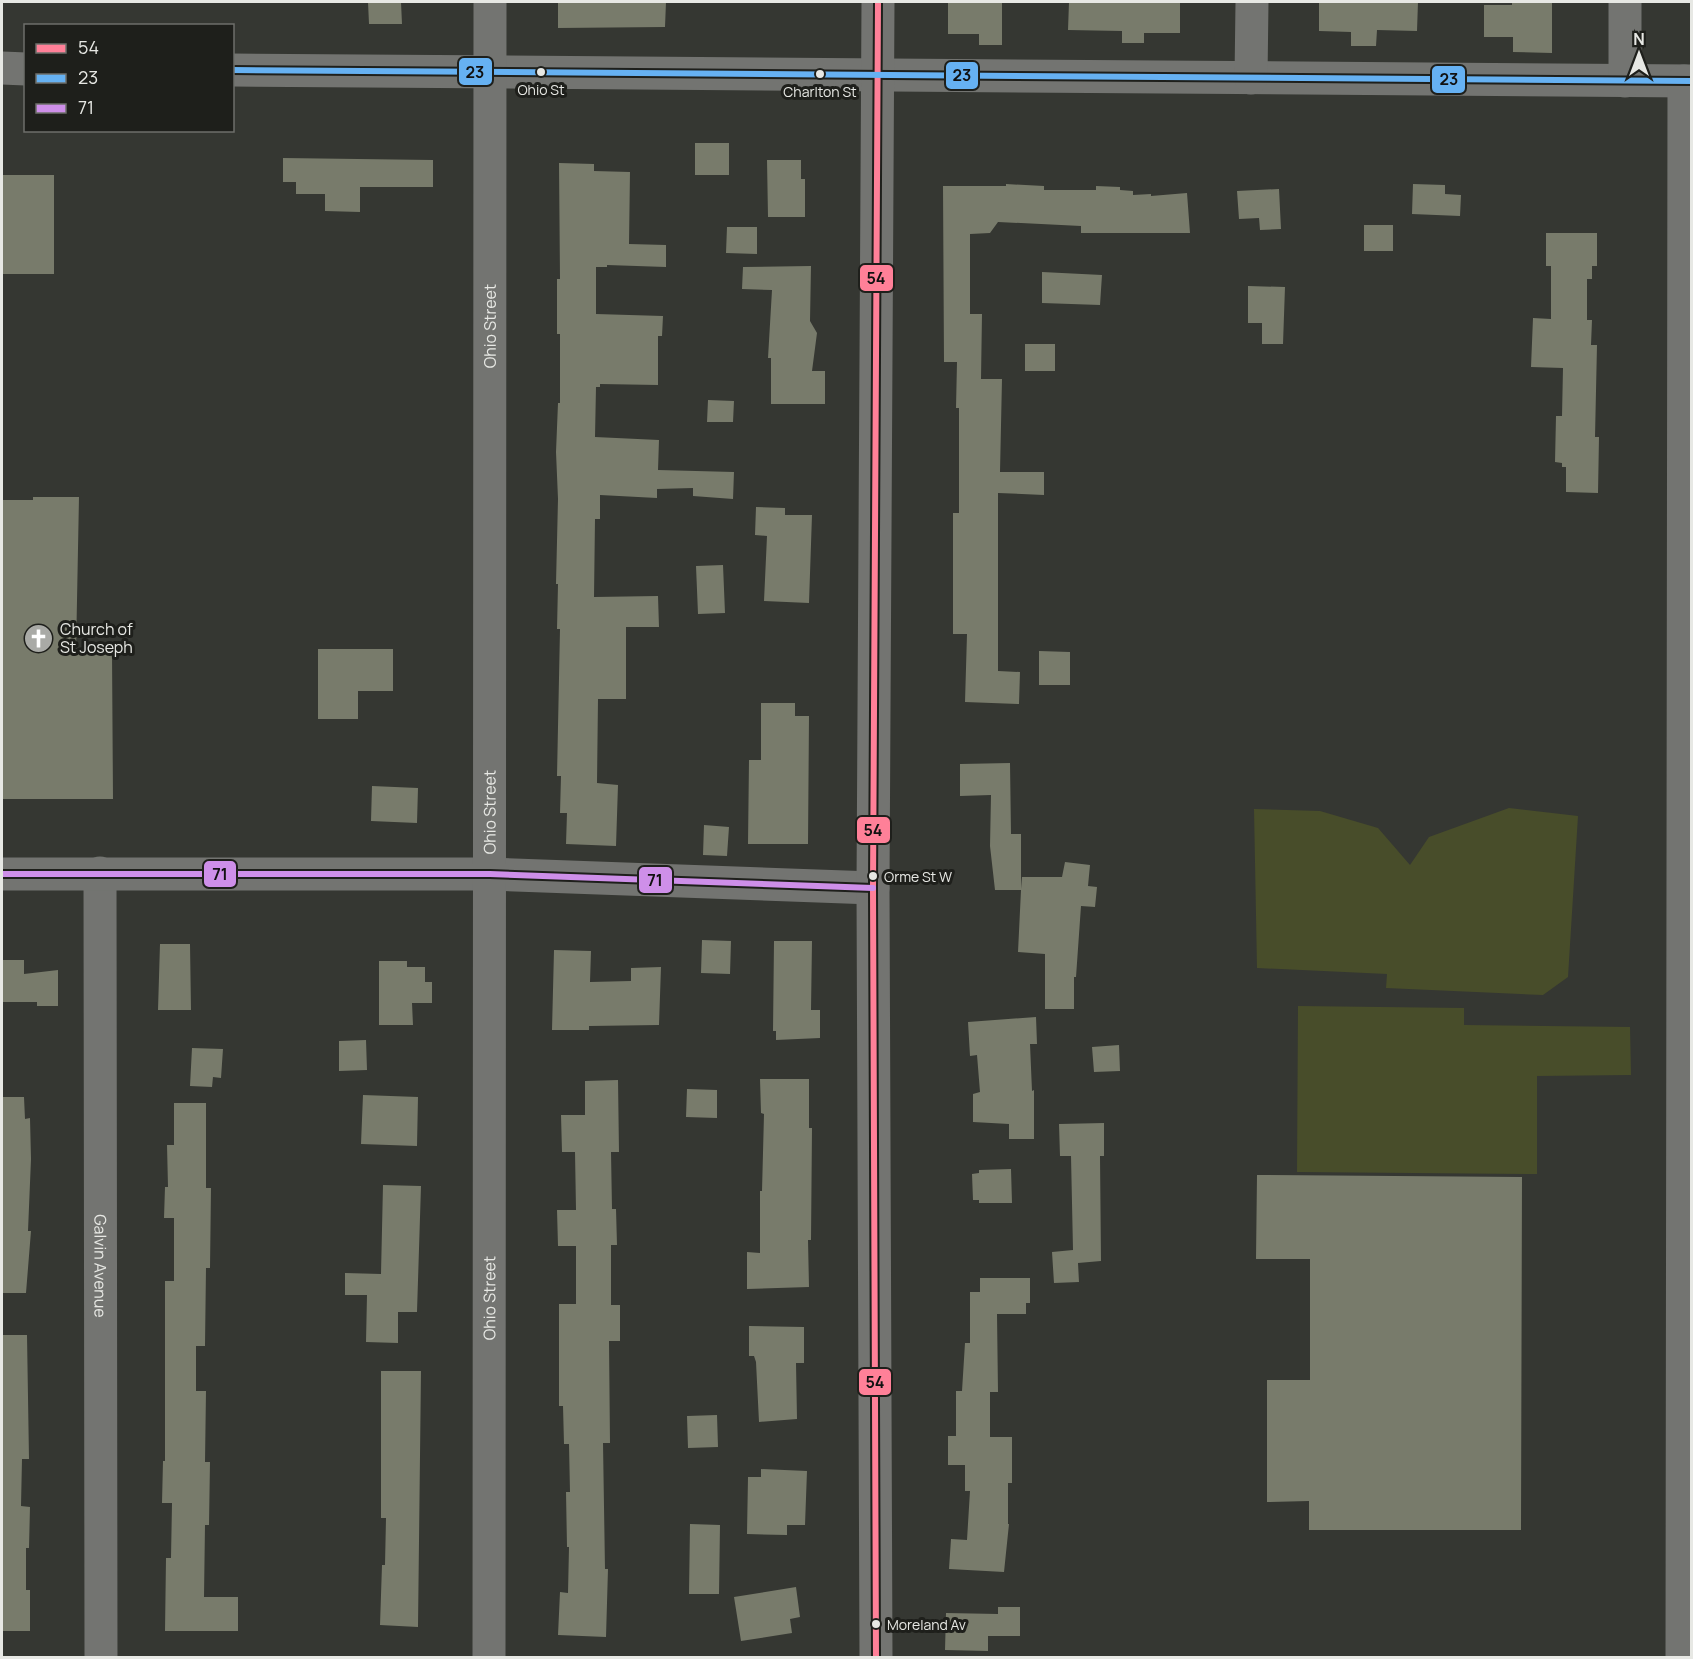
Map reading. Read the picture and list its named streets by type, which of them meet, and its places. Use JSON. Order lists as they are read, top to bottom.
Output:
{
  "streets": {
    "street": ["Ohio Street", "Galvin Avenue"]
  },
  "places": {
    "other": [
      "Ohio St",
      "Charlton St",
      "Orme St W",
      "Moreland Av"
    ],
    "church": ["Church of St Joseph"]
  },
  "lines": ["transit line 54", "transit line 23", "transit line 71"],
  "legend": ["54", "23", "71"],
  "north": "top"
}
